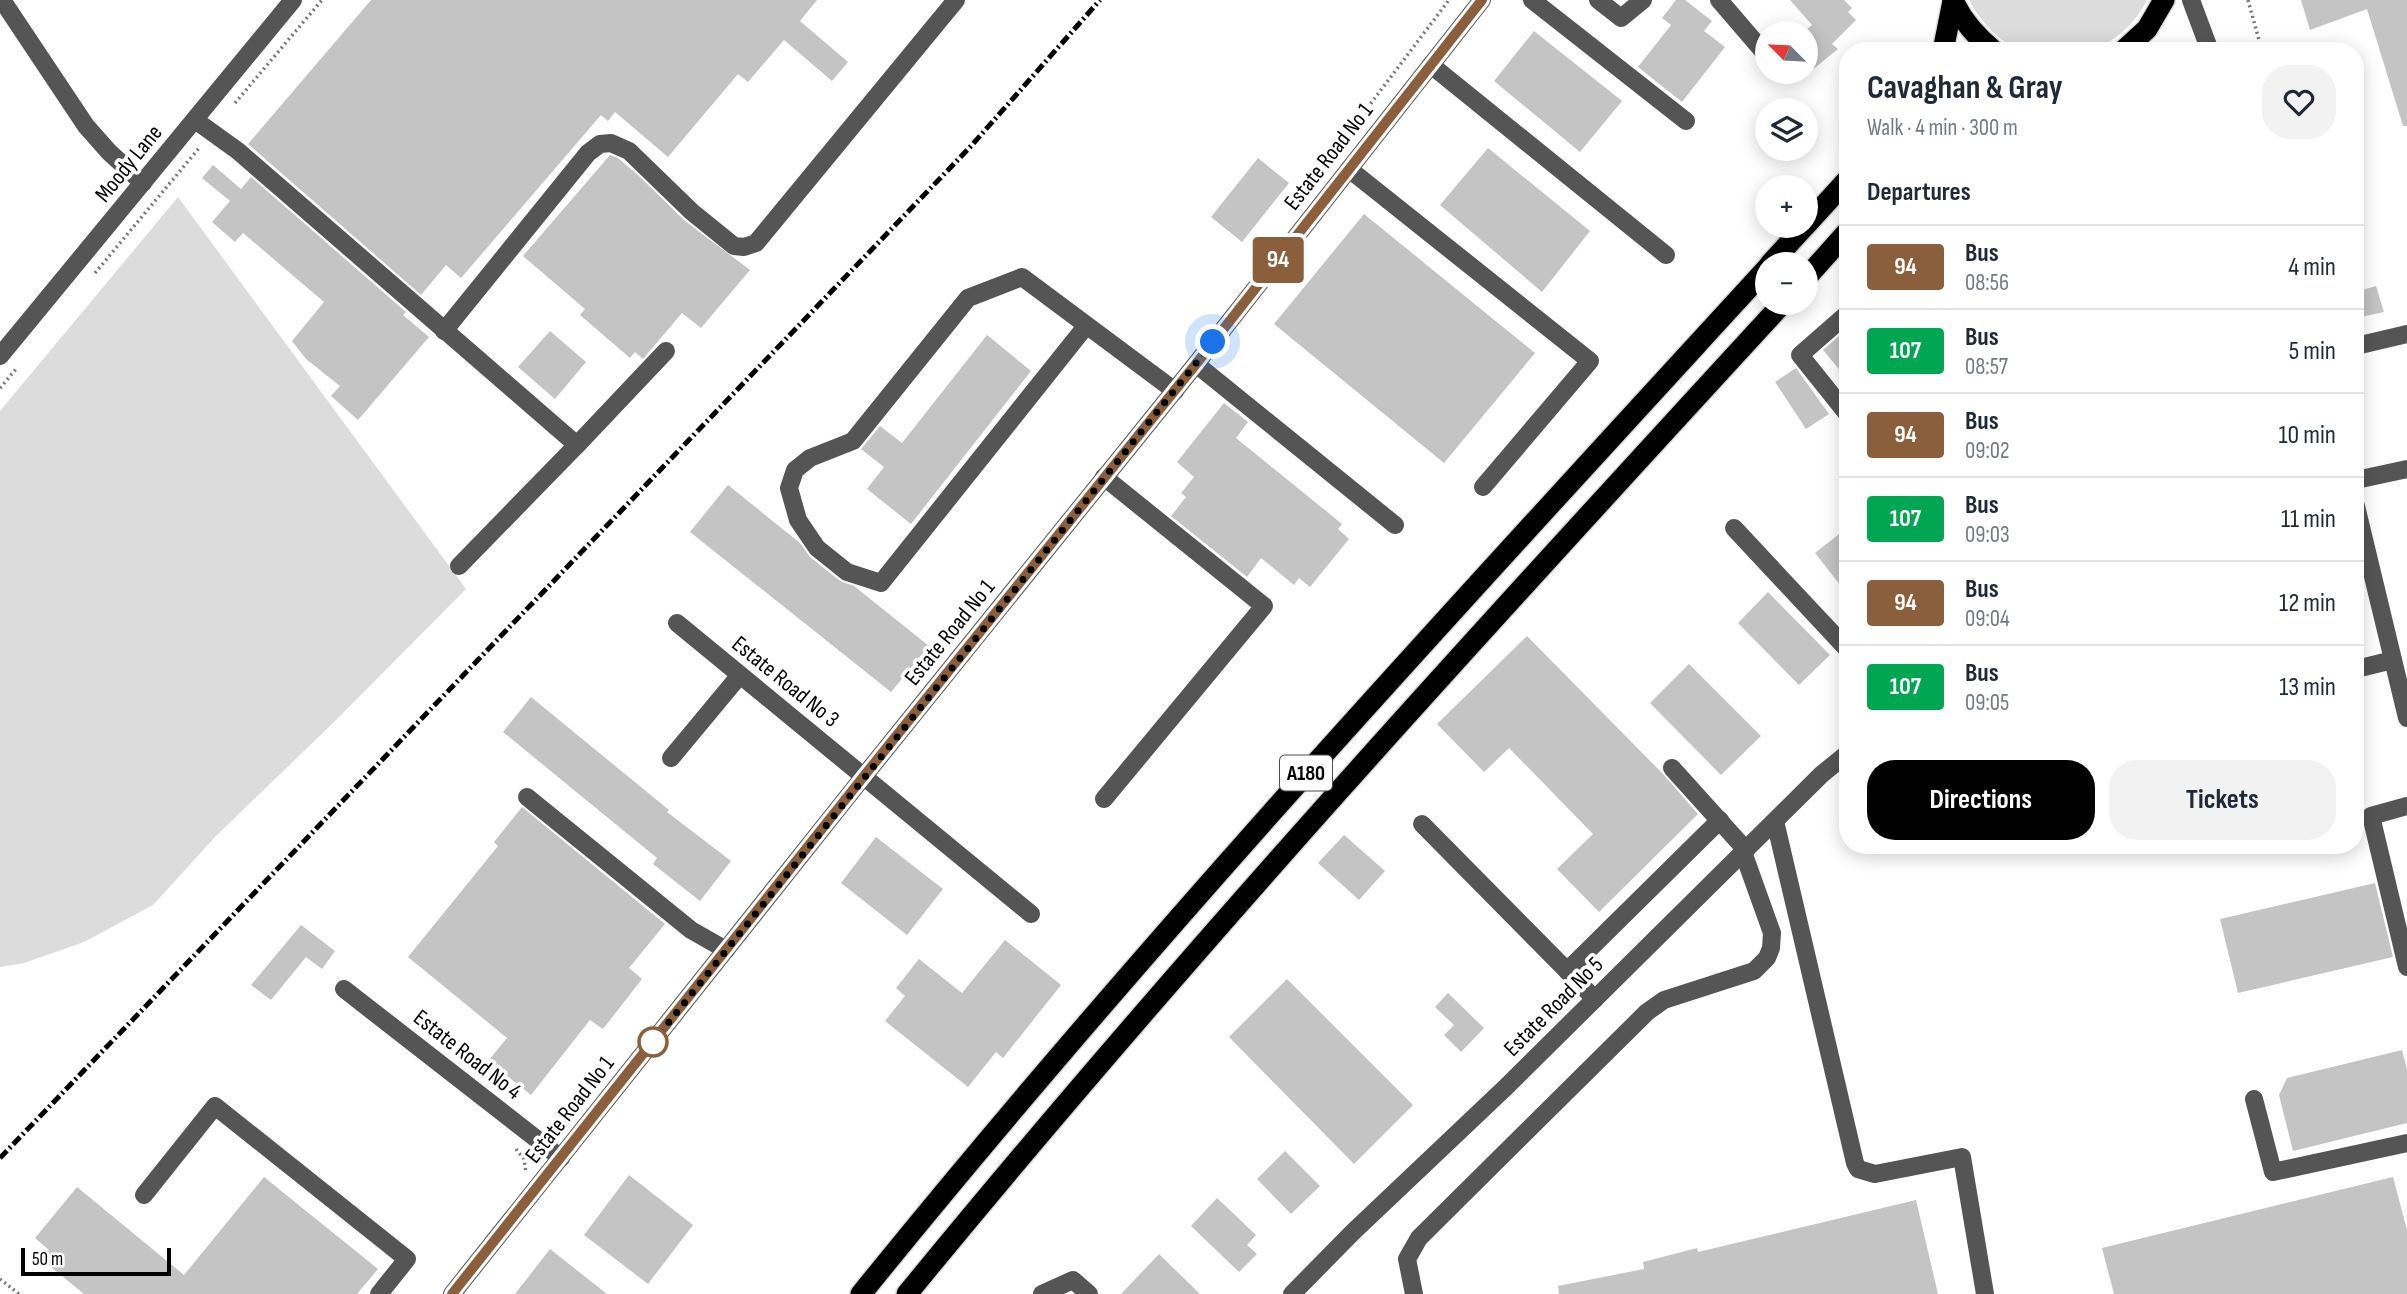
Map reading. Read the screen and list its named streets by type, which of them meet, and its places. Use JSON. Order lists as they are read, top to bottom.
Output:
{
  "streets": {
    "highway": ["A180"],
    "street": [
      "Estate Road No 1",
      "Moody Lane",
      "Estate Road No 3",
      "Estate Road No 5",
      "Estate Road No 4"
    ]
  },
  "crossings": [
    ["Estate Road No 1", "Estate Road No 3"],
    ["Estate Road No 1", "Estate Road No 4"]
  ],
  "lines": ["bus line 94"],
  "scale_bar": "50 m",
  "north": "top left",
  "page": {
    "on_map": "94",
    "map_buttons": ["+", "−"],
    "heading": [
      ["Cavaghan & Gray", "Walk · 4 min · 300 m"],
      "Departures"
    ],
    "list": [
      {
        "mark": "94",
        "name": "Bus",
        "note": "08:56",
        "value": "4 min"
      },
      {
        "mark": "107",
        "name": "Bus",
        "note": "08:57",
        "value": "5 min"
      },
      {
        "mark": "94",
        "name": "Bus",
        "note": "09:02",
        "value": "10 min"
      },
      {
        "mark": "107",
        "name": "Bus",
        "note": "09:03",
        "value": "11 min"
      },
      {
        "mark": "94",
        "name": "Bus",
        "note": "09:04",
        "value": "12 min"
      },
      {
        "mark": "107",
        "name": "Bus",
        "note": "09:05",
        "value": "13 min"
      }
    ],
    "buttons": ["Directions", "Tickets"],
    "scale": "50 m"
  }
}
